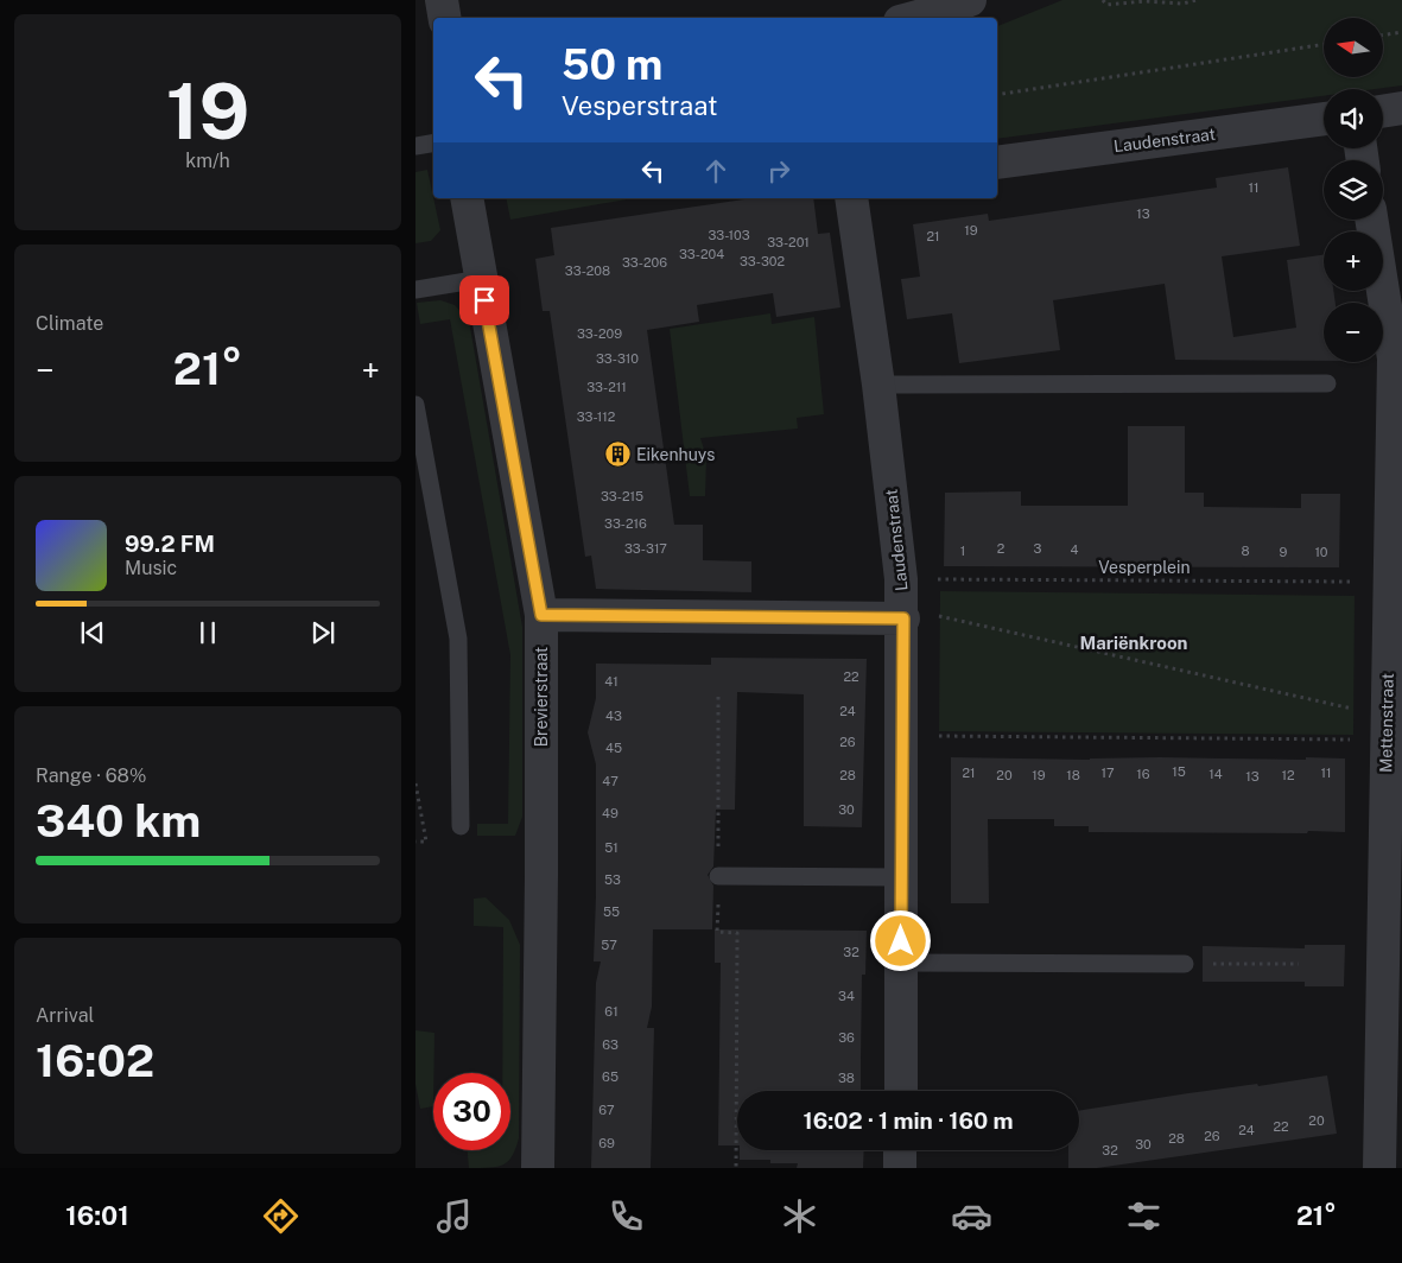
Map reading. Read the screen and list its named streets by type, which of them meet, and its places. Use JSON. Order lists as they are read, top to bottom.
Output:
{
  "streets": {
    "street": ["Laudenstraat", "Brevierstraat", "Mettenstraat"],
    "path": ["Vesperplein"]
  },
  "crossings": [
    ["Laudenstraat", "Vesperplein"],
    ["Vesperplein", "Mettenstraat"]
  ],
  "districts": ["Mariënkroon"],
  "places": {
    "building": ["Eikenhuys"]
  },
  "house_numbers": [
    "11",
    "13",
    "19",
    "33-103",
    "21",
    "33-201",
    "33-204",
    "33-302",
    "33-206",
    "33-208",
    "33-209",
    "33-310",
    "33-211",
    "33-112",
    "33-215",
    "33-216",
    "33-317",
    "2",
    "3",
    "4",
    "1",
    "8",
    "9",
    "10",
    "22",
    "41",
    "24",
    "43",
    "26",
    "45",
    "15",
    "21",
    "17",
    "11",
    "16",
    "14",
    "28",
    "20",
    "19",
    "18",
    "12",
    "13",
    "47",
    "30",
    "49",
    "51",
    "53",
    "55",
    "57",
    "32",
    "34",
    "61",
    "36",
    "63",
    "65",
    "38",
    "67",
    "20",
    "22",
    "24",
    "26",
    "28",
    "69",
    "30",
    "32"
  ],
  "north": "left",
  "page": {
    "tile": [
      ["19", "km/h"],
      "Climate",
      ["Range · 68%", "340 km"],
      ["Arrival", "16:02"]
    ],
    "map_buttons": ["+", "−"],
    "turn": ["50 m", "Vesperstraat"],
    "heat": ["−", "21°", "+"],
    "song": ["99.2 FM", "Music"],
    "limit": "30",
    "trip": "16:02 · 1 min · 160 m",
    "tabs": ["16:01", "21°"]
  }
}
